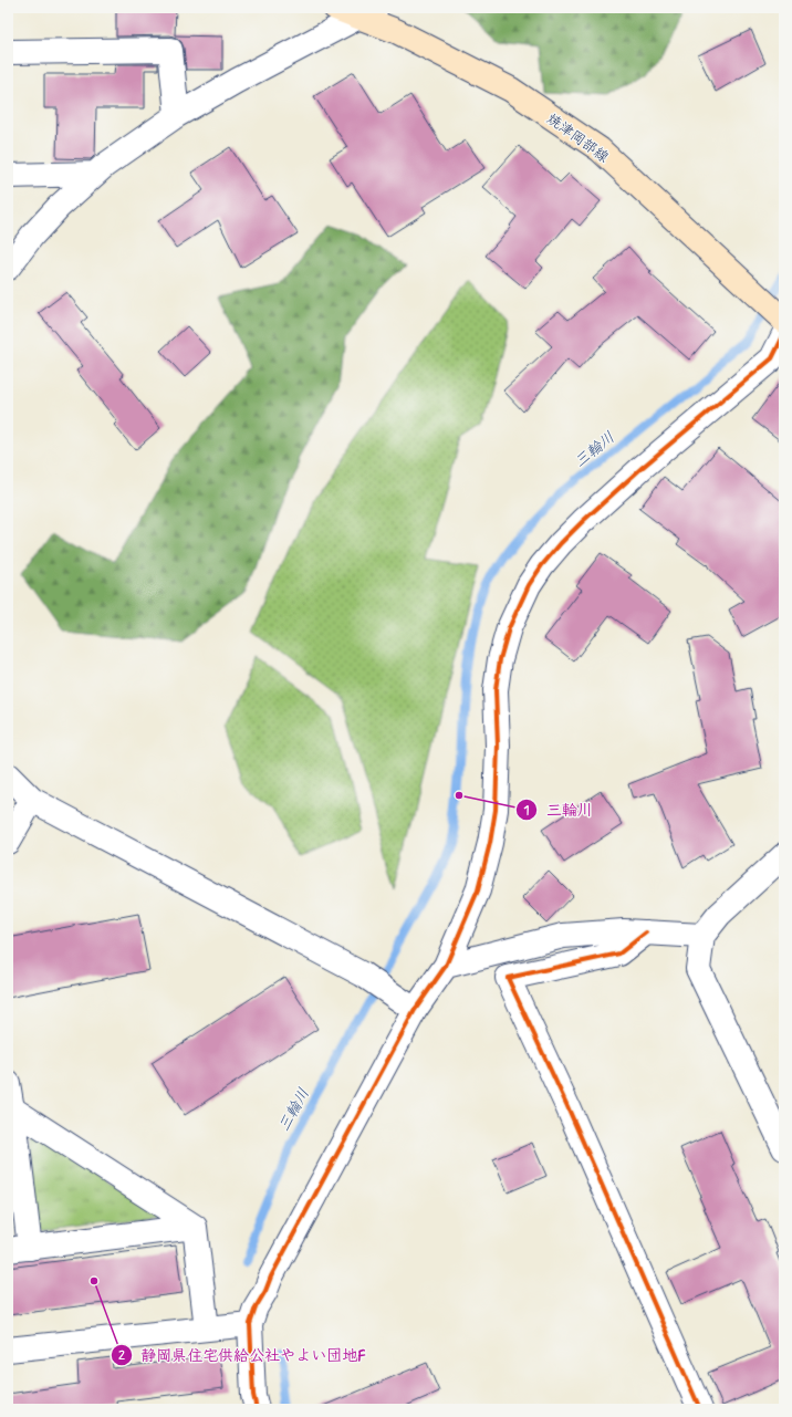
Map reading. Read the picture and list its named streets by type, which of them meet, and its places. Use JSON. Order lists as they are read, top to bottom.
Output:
{
  "streets": {
    "main road": ["焼津岡部線"]
  },
  "water": ["三輪川"],
  "places": ["三輪川", "静岡県住宅供給公社やよい団地F"]
}
